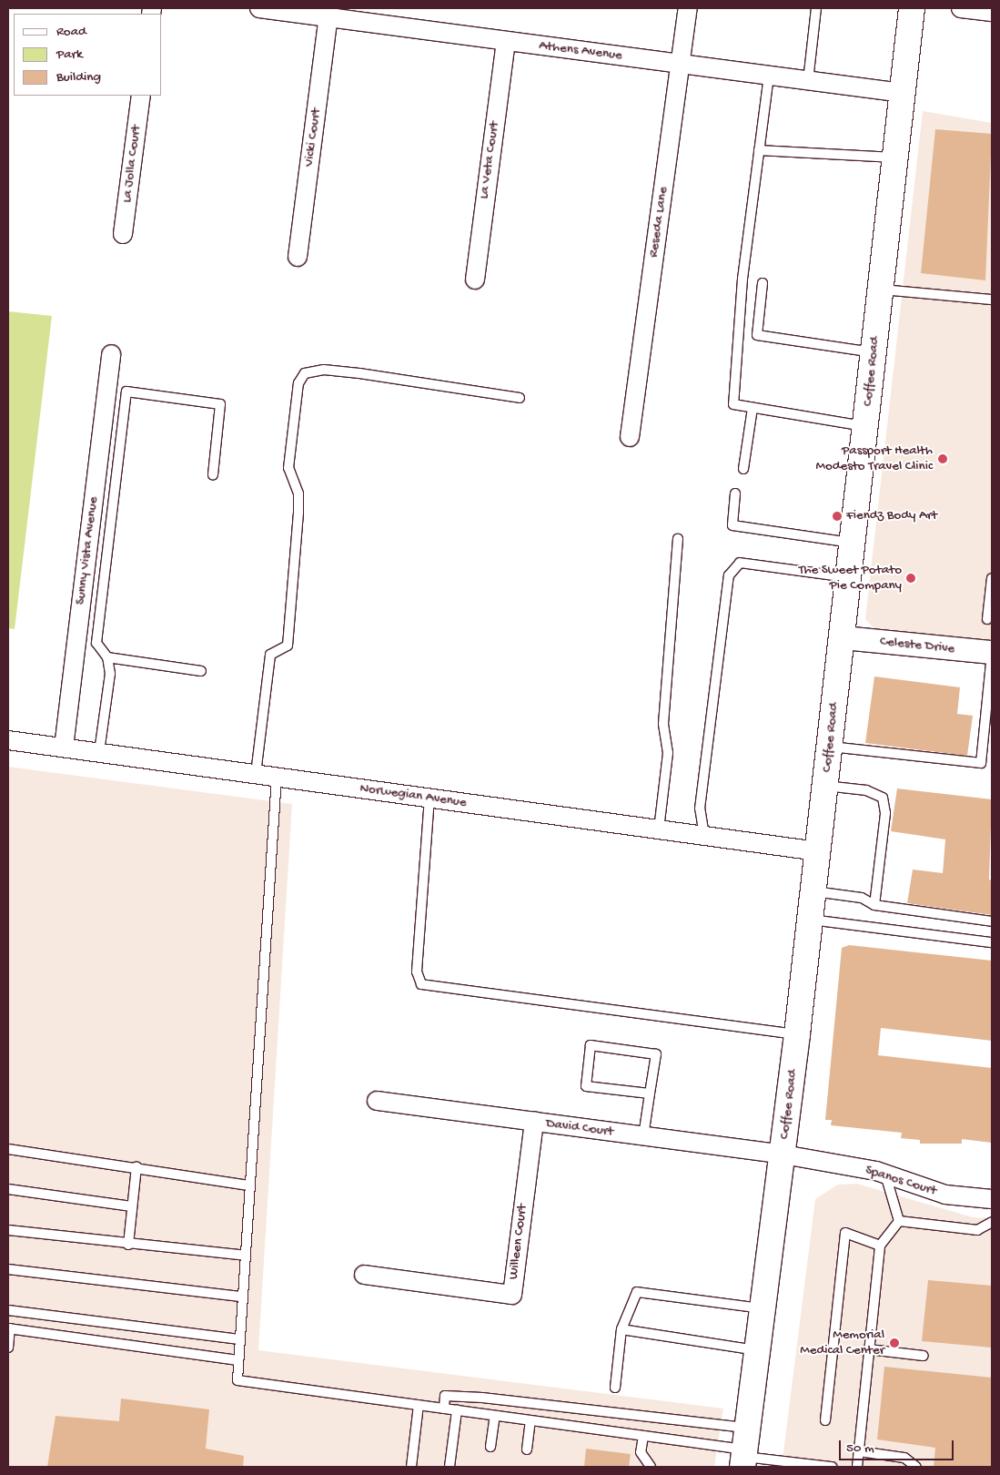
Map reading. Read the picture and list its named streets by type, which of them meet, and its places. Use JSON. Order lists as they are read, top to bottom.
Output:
{
  "streets": {
    "main road": ["Coffee Road"],
    "street": [
      "Athens Avenue",
      "Vicki Court",
      "La Veta Court",
      "La Jolla Court",
      "Reseda Lane",
      "Sunny Vista Avenue",
      "Celeste Drive",
      "Norwegian Avenue",
      "David Court",
      "Spanos Court",
      "Willeen Court"
    ]
  },
  "crossings": [
    ["Athens Avenue", "Vicki Court"],
    ["Athens Avenue", "La Veta Court"],
    ["Athens Avenue", "Reseda Lane"],
    ["Athens Avenue", "Coffee Road"],
    ["Coffee Road", "Celeste Drive"],
    ["Coffee Road", "Norwegian Avenue"],
    ["Coffee Road", "David Court"],
    ["Coffee Road", "Spanos Court"],
    ["Sunny Vista Avenue", "Norwegian Avenue"],
    ["David Court", "Spanos Court"],
    ["David Court", "Willeen Court"]
  ],
  "places": [
    "Passport Health Modesto Travel Clinic",
    "Fiendz Body Art",
    "The Sweet Potato Pie Company",
    "Memorial Medical Center"
  ],
  "legend": ["Road", "Park", "Building"],
  "scale_bar": "50 m"
}
